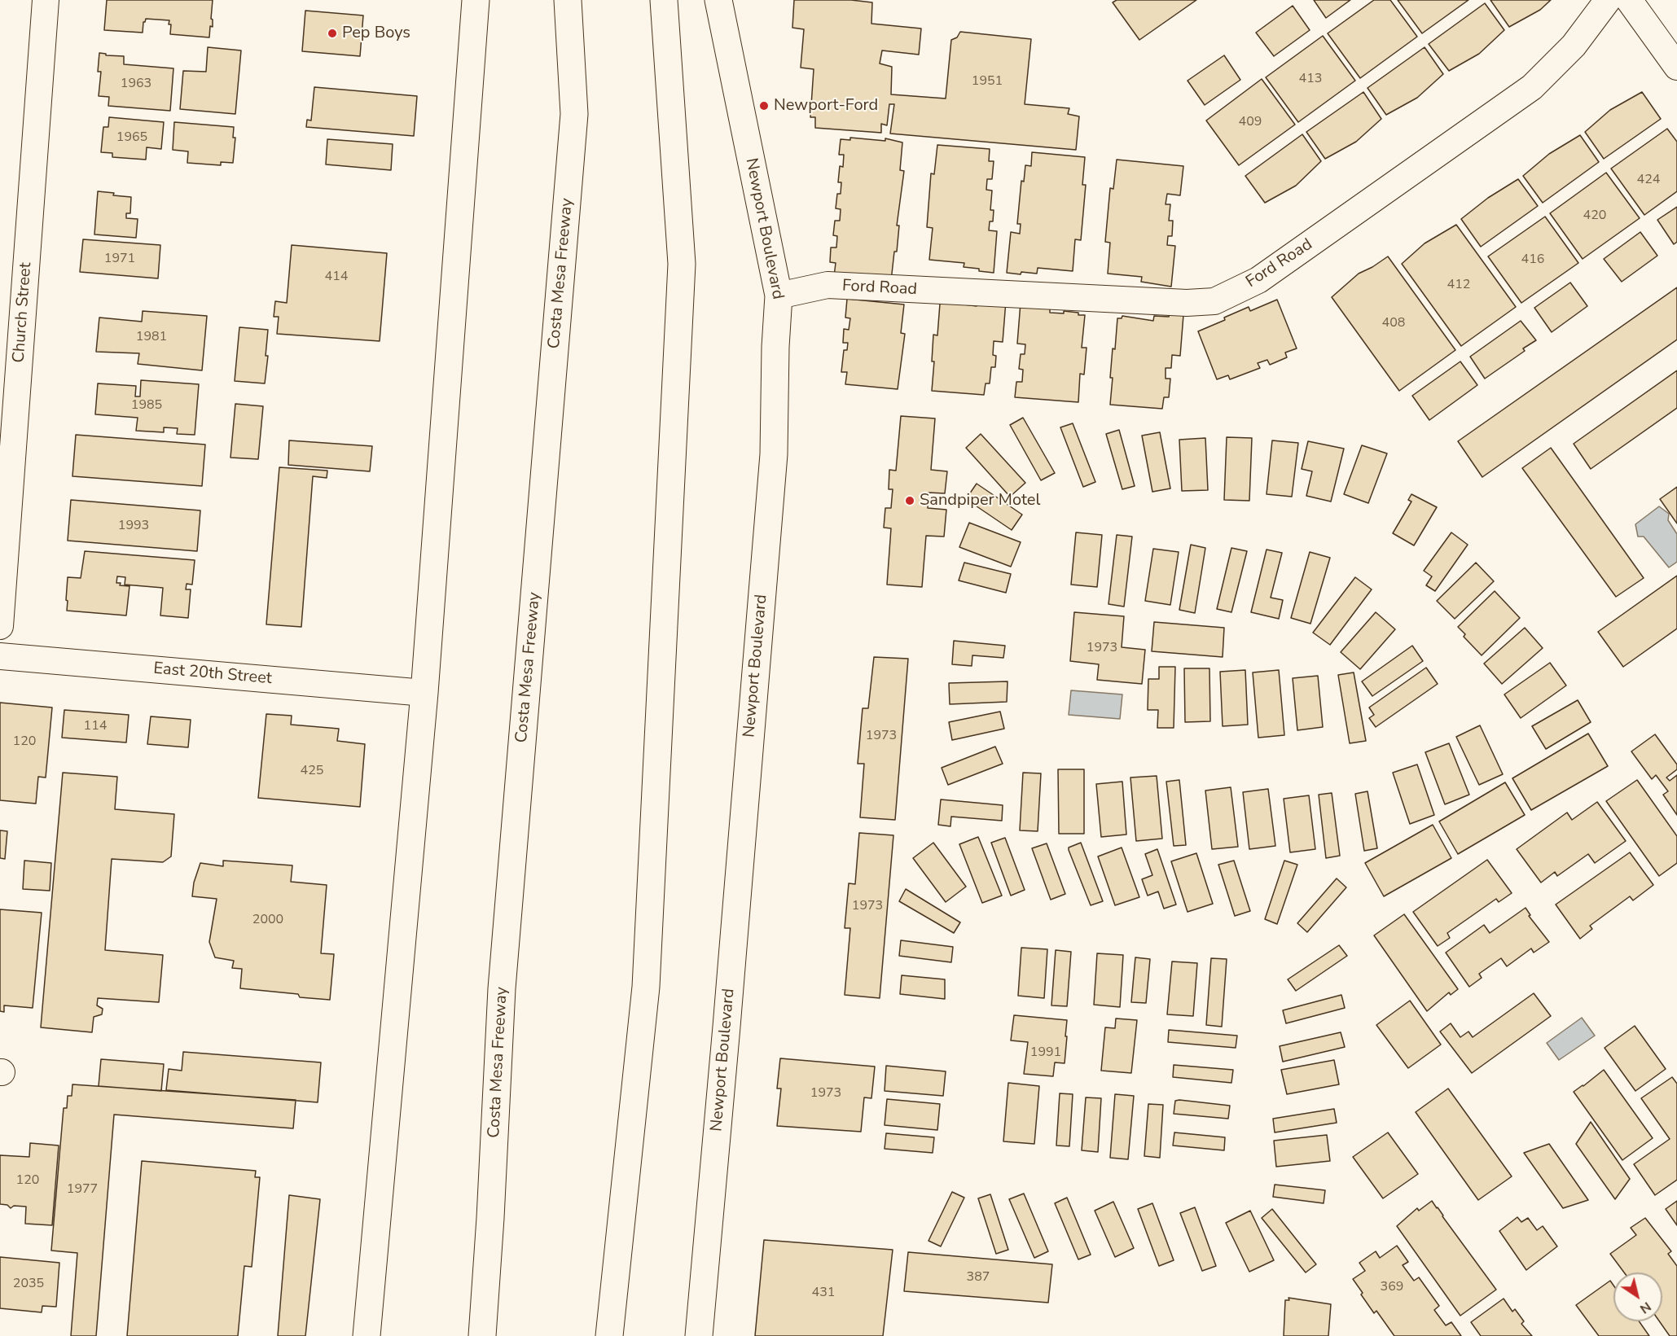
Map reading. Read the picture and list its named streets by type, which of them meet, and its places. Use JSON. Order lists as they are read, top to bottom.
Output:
{
  "streets": {
    "main road": ["Newport Boulevard", "Costa Mesa Freeway"],
    "street": ["Ford Road", "Church Street", "East 20th Street"]
  },
  "crossings": [
    ["Newport Boulevard", "Ford Road"]
  ],
  "places": ["Pep Boys", "Newport-Ford", "Sandpiper Motel"],
  "house_numbers": [
    "413",
    "1951",
    "1963",
    "409",
    "1965",
    "424",
    "420",
    "1971",
    "416",
    "414",
    "412",
    "408",
    "1981",
    "1985",
    "1993",
    "1973",
    "114",
    "1973",
    "120",
    "425",
    "1973",
    "2000",
    "1991",
    "1973",
    "120",
    "1977",
    "387",
    "2035",
    "369",
    "431"
  ],
  "north": "bottom right"
}
